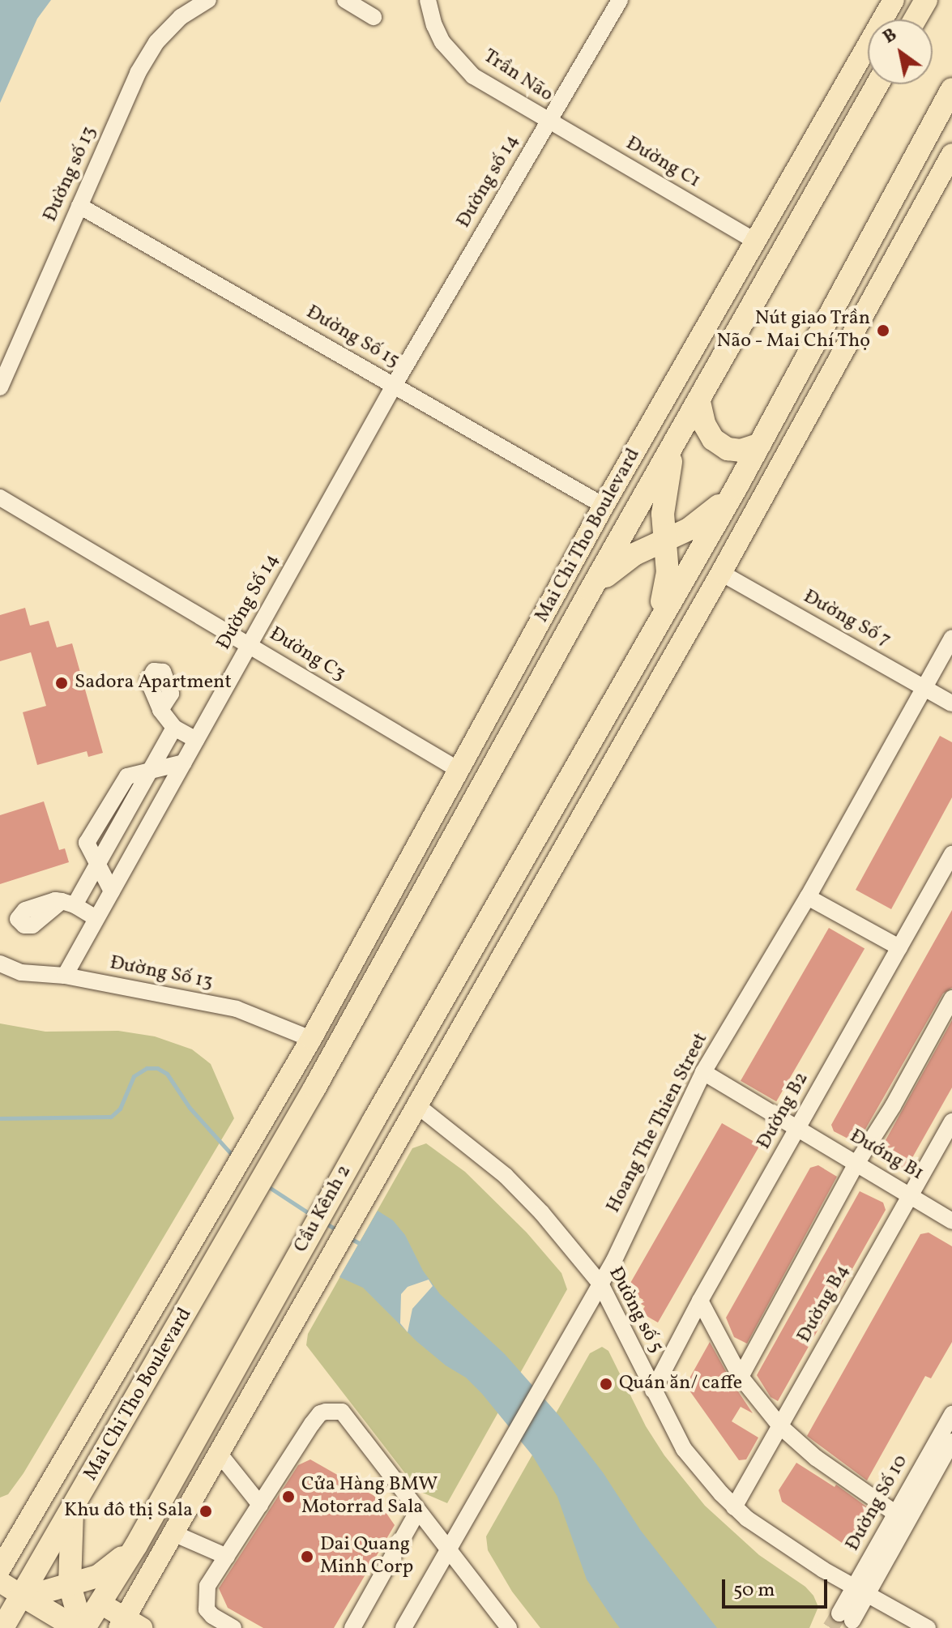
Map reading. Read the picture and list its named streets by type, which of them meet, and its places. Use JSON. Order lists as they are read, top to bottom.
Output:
{
  "streets": {
    "highway": ["Mai Chi Tho Boulevard", "Cầu Kênh 2"],
    "street": [
      "Trần Não",
      "Đường C1",
      "Đường số 13",
      "Đường số 14",
      "Đường Số 15",
      "Đường Số 14",
      "Đường Số 7",
      "Đường C3",
      "Đường Số 13",
      "Đường B2",
      "Hoang The Thien Street",
      "Đướng B1",
      "Đường B4",
      "Đường số 5",
      "Đường Số 10"
    ]
  },
  "crossings": [
    ["Trần Não", "Đường C1"],
    ["Trần Não", "Đường số 14"],
    ["Đường C1", "Đường số 14"],
    ["Đường C1", "Mai Chi Tho Boulevard"],
    ["Đường số 13", "Đường Số 15"],
    ["Đường số 14", "Đường Số 15"],
    ["Đường số 14", "Đường Số 14"],
    ["Đường Số 15", "Mai Chi Tho Boulevard"],
    ["Đường Số 15", "Đường Số 14"],
    ["Mai Chi Tho Boulevard", "Đường C3"],
    ["Mai Chi Tho Boulevard", "Đường Số 13"],
    ["Đường Số 14", "Đường C3"],
    ["Đường Số 14", "Đường Số 13"],
    ["Đường Số 7", "Hoang The Thien Street"],
    ["Đường B2", "Đướng B1"],
    ["Đường B2", "Đường số 5"],
    ["Hoang The Thien Street", "Đướng B1"],
    ["Hoang The Thien Street", "Đường số 5"],
    ["Đướng B1", "Đường B4"],
    ["Cầu Kênh 2", "Đường số 5"],
    ["Đường B4", "Đường số 5"],
    ["Đường số 5", "Đường Số 10"]
  ],
  "places": [
    "Nút giao Trần Não - Mai Chí Thọ",
    "Sadora Apartment",
    "Quán ăn/ caffe",
    "Cửa Hàng BMW Motorrad Sala",
    "Khu đô thị Sala",
    "Dai Quang Minh Corp"
  ],
  "scale_bar": "50 m",
  "north": "top left"
}
